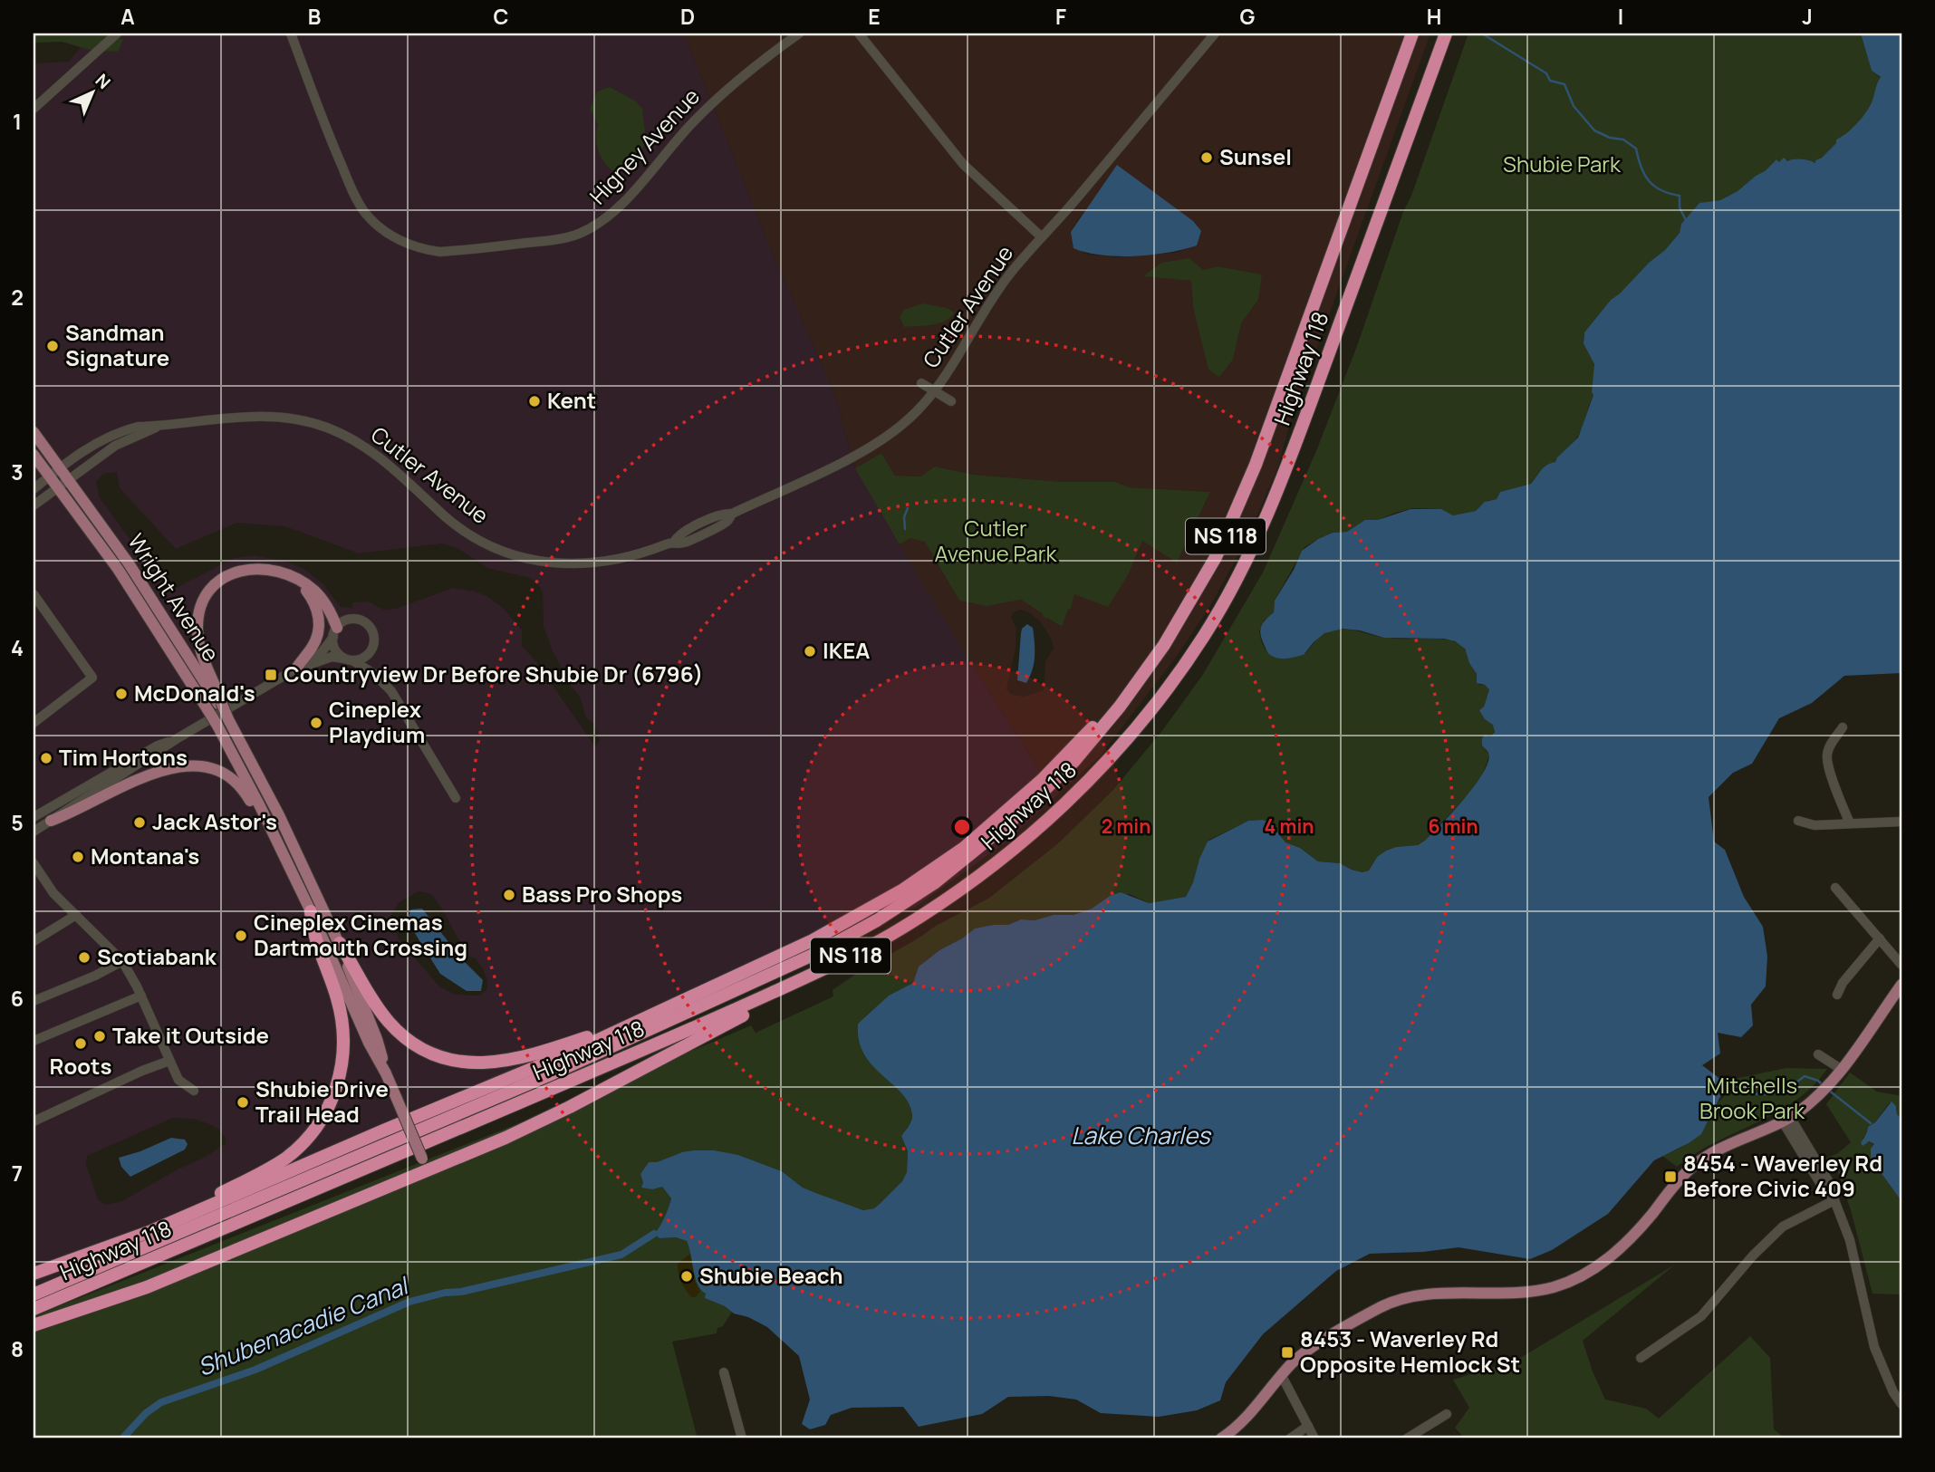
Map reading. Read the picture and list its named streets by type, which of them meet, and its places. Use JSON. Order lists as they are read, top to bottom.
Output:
{
  "streets": {
    "highway": ["Highway 118", "NS 118"],
    "main road": ["Wright Avenue"],
    "street": ["Higney Avenue", "Cutler Avenue"]
  },
  "crossings": [
    ["Cutler Avenue", "Wright Avenue"]
  ],
  "water": ["Lake Charles", "Shubenacadie Canal"],
  "parks": ["Shubie Park", "Cutler Avenue Park", "Mitchells Brook Park"],
  "places": {
    "other": [
      "Sunsel",
      "Sandman Signature",
      "Kent",
      "IKEA",
      "McDonald's",
      "Cineplex Playdium",
      "Tim Hortons",
      "Jack Astor's",
      "Montana's",
      "Bass Pro Shops",
      "Cineplex Cinemas Dartmouth Crossing",
      "Scotiabank",
      "Take it Outside",
      "Roots",
      "Shubie Drive Trail Head",
      "Shubie Beach"
    ],
    "transit": ["Countryview Dr Before Shubie Dr (6796)", "8454 - Waverley Rd Before Civic 409", "8453 - Waverley Rd Opposite Hemlock St"]
  },
  "north": "top right",
  "grid": {
    "columns": [
      "A",
      "B",
      "C",
      "D",
      "E",
      "F",
      "G",
      "H",
      "I",
      "J"
    ],
    "rows": [
      "1",
      "2",
      "3",
      "4",
      "5",
      "6",
      "7",
      "8"
    ]
  },
  "rings": ["2 min", "4 min", "6 min"]
}
